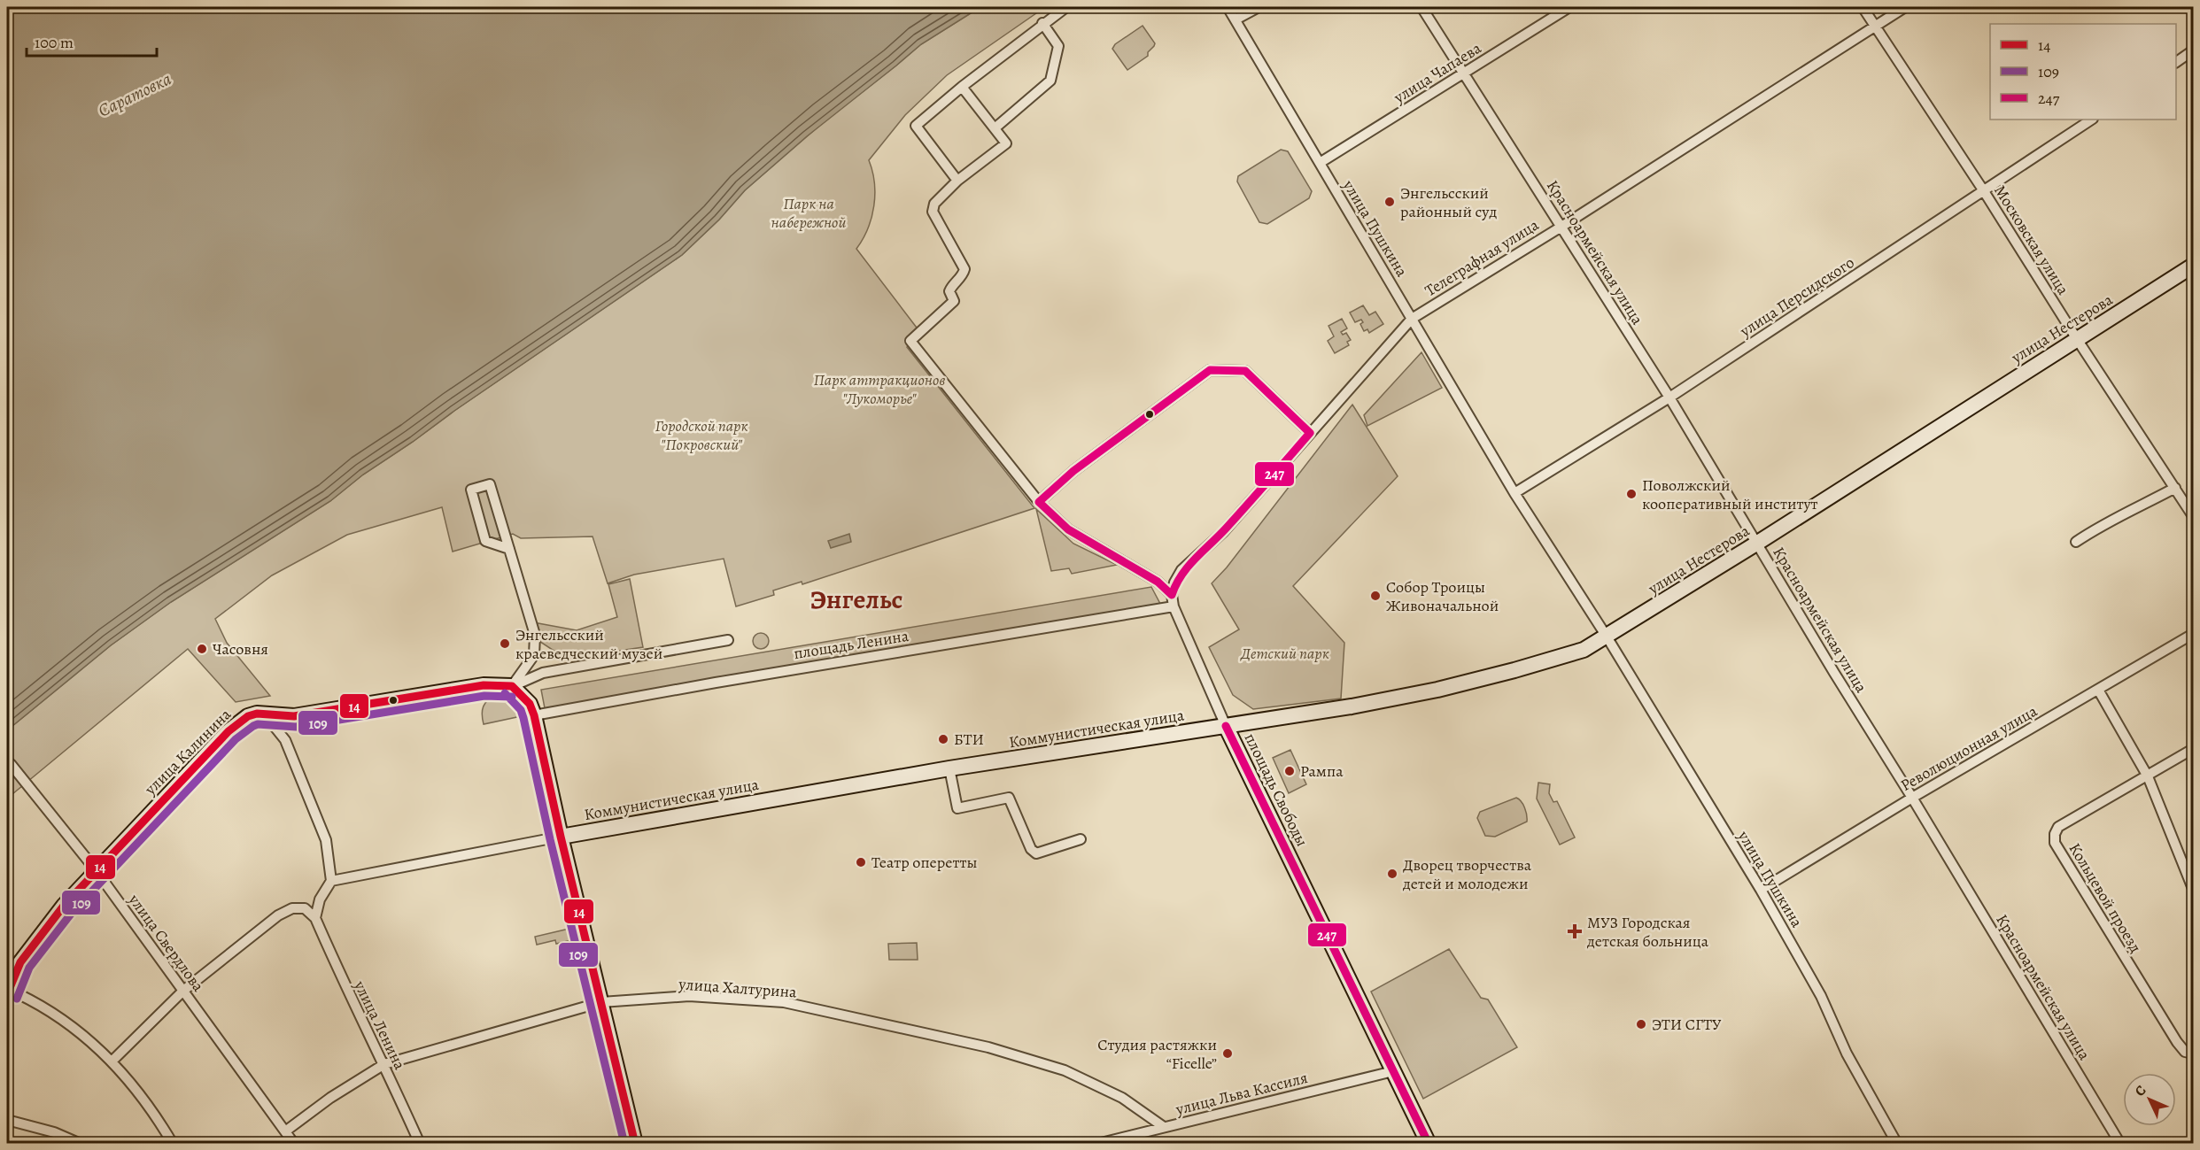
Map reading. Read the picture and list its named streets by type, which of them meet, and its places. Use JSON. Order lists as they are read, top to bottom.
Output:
{
  "streets": {
    "main road": [
      "улица Нестерова",
      "Коммунистическая улица",
      "улица Калинина",
      "площадь Свободы"
    ],
    "street": [
      "улица Чапаева",
      "улица Пушкина",
      "Московская улица",
      "Красноармейская улица",
      "Телеграфная улица",
      "улица Персидского",
      "площадь Ленина",
      "Революционная улица",
      "Кольцевой проезд",
      "улица Свердлова",
      "улица Халтурина",
      "улица Ленина",
      "улица Льва Кассиля"
    ]
  },
  "crossings": [
    ["улица Чапаева", "улица Пушкина"],
    ["улица Чапаева", "Красноармейская улица"],
    ["улица Пушкина", "Телеграфная улица"],
    ["улица Пушкина", "улица Персидского"],
    ["улица Пушкина", "улица Нестерова"],
    ["улица Пушкина", "Революционная улица"],
    ["Московская улица", "Телеграфная улица"],
    ["Московская улица", "улица Персидского"],
    ["Московская улица", "улица Нестерова"],
    ["Красноармейская улица", "Телеграфная улица"],
    ["Красноармейская улица", "улица Персидского"],
    ["Красноармейская улица", "улица Нестерова"],
    ["Красноармейская улица", "Революционная улица"],
    ["Телеграфная улица", "площадь Свободы"],
    ["улица Нестерова", "Коммунистическая улица"],
    ["улица Нестерова", "площадь Свободы"],
    ["площадь Ленина", "площадь Свободы"],
    ["Коммунистическая улица", "площадь Свободы"],
    ["улица Калинина", "улица Свердлова"],
    ["площадь Свободы", "улица Льва Кассиля"],
    ["улица Свердлова", "улица Халтурина"],
    ["улица Халтурина", "улица Ленина"],
    ["улица Халтурина", "улица Льва Кассиля"]
  ],
  "districts": ["Энгельс"],
  "water": ["Саратовка"],
  "parks": [
    "Парк на набережной",
    "Парк аттракционов \"Лукоморье\"",
    "Городской парк \"Покровский\"",
    "Детский парк"
  ],
  "places": {
    "other": [
      "Энгельсский районный суд",
      "Поволжский кооперативный институт",
      "Собор Троицы Живоначальной",
      "Энгельсский краеведческий музей",
      "Часовня",
      "БТИ",
      "Рампа",
      "Театр оперетты",
      "Дворец творчества детей и молодежи",
      "ЭТИ СГТУ",
      "Студия растяжки “Ficelle”"
    ],
    "health": ["МУЗ Городская детская больница"]
  },
  "lines": ["transit line 247", "transit line 14", "transit line 109"],
  "legend": ["14", "109", "247"],
  "scale_bar": "100 m",
  "north": "top left"
}
